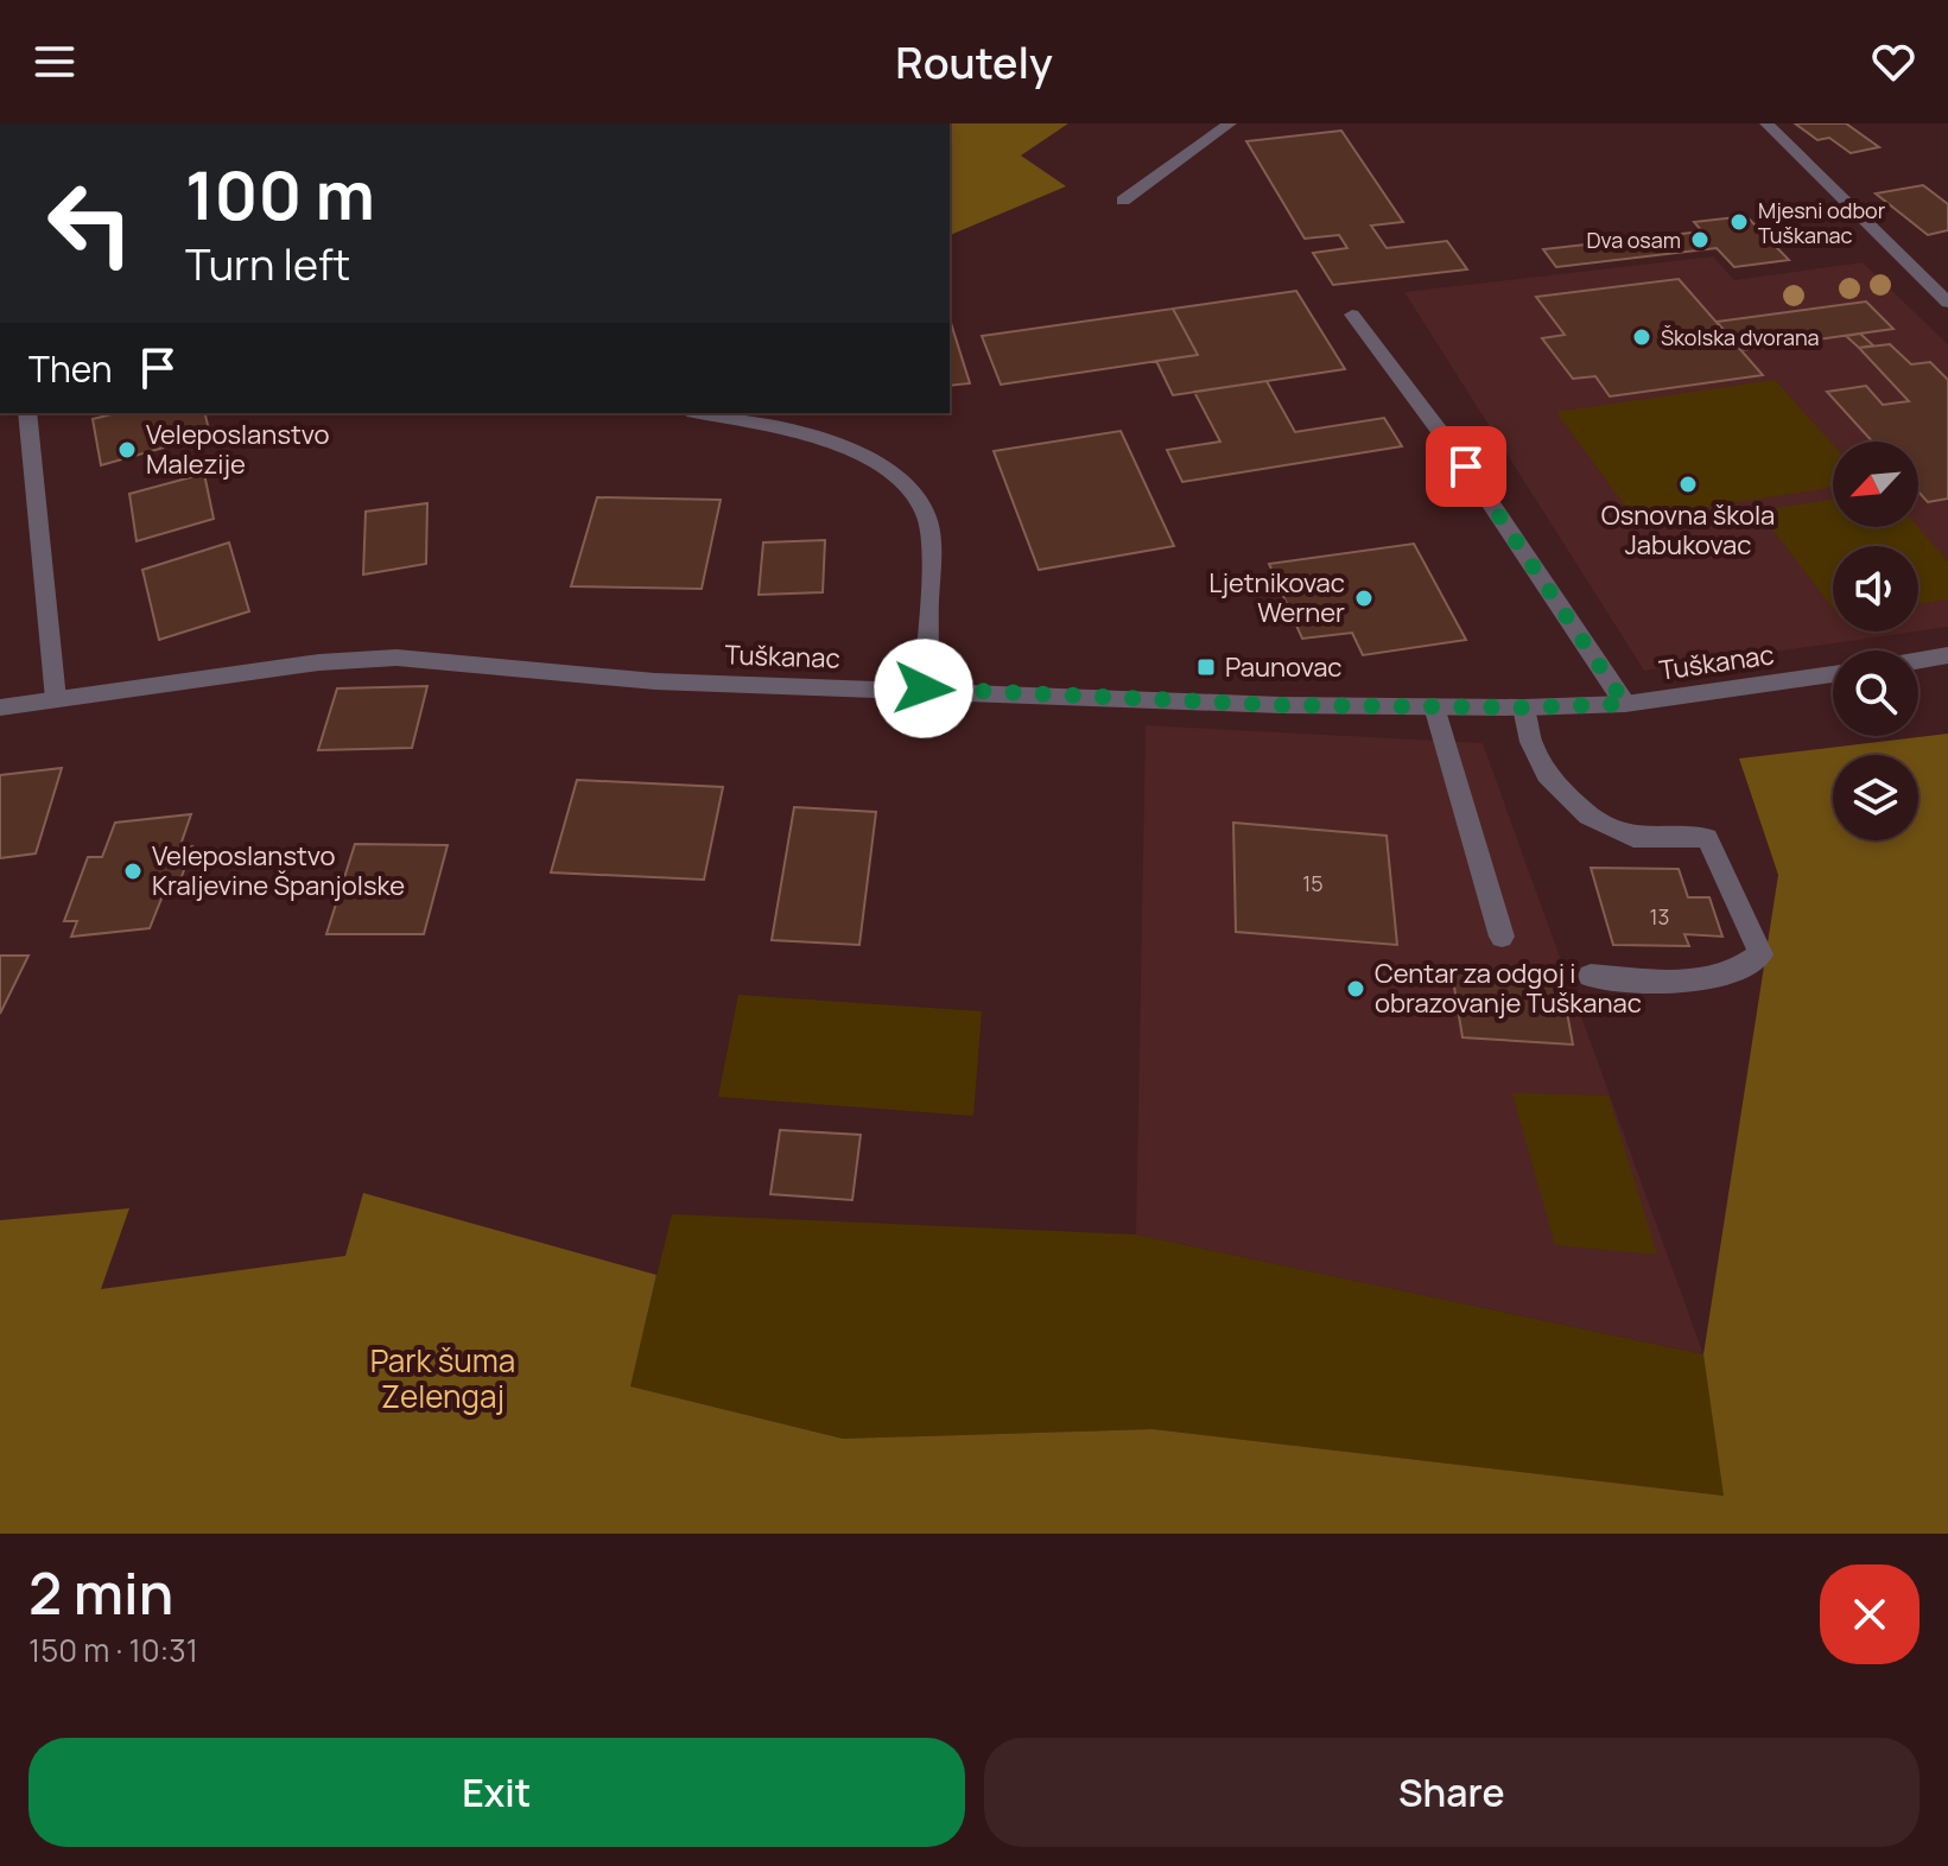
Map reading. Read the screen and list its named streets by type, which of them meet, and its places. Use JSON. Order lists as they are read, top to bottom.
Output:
{
  "streets": {
    "street": ["Tuškanac"]
  },
  "parks": ["Park šuma Zelengaj"],
  "places": {
    "other": [
      "Mjesni odbor Tuškanac",
      "Dva osam",
      "Školska dvorana",
      "Veleposlanstvo Malezije",
      "Osnovna škola Jabukovac",
      "Ljetnikovac Werner",
      "Veleposlanstvo Kraljevine Španjolske",
      "Centar za odgoj i obrazovanje Tuškanac"
    ],
    "transit": ["Paunovac"]
  },
  "house_numbers": ["15", "13"],
  "north": "bottom left",
  "page": {
    "header": "Routely",
    "turn": ["100 m", "Turn left"],
    "then": "Then",
    "heading": ["2 min", "150 m · 10:31"],
    "buttons": ["Exit", "Share"]
  }
}
